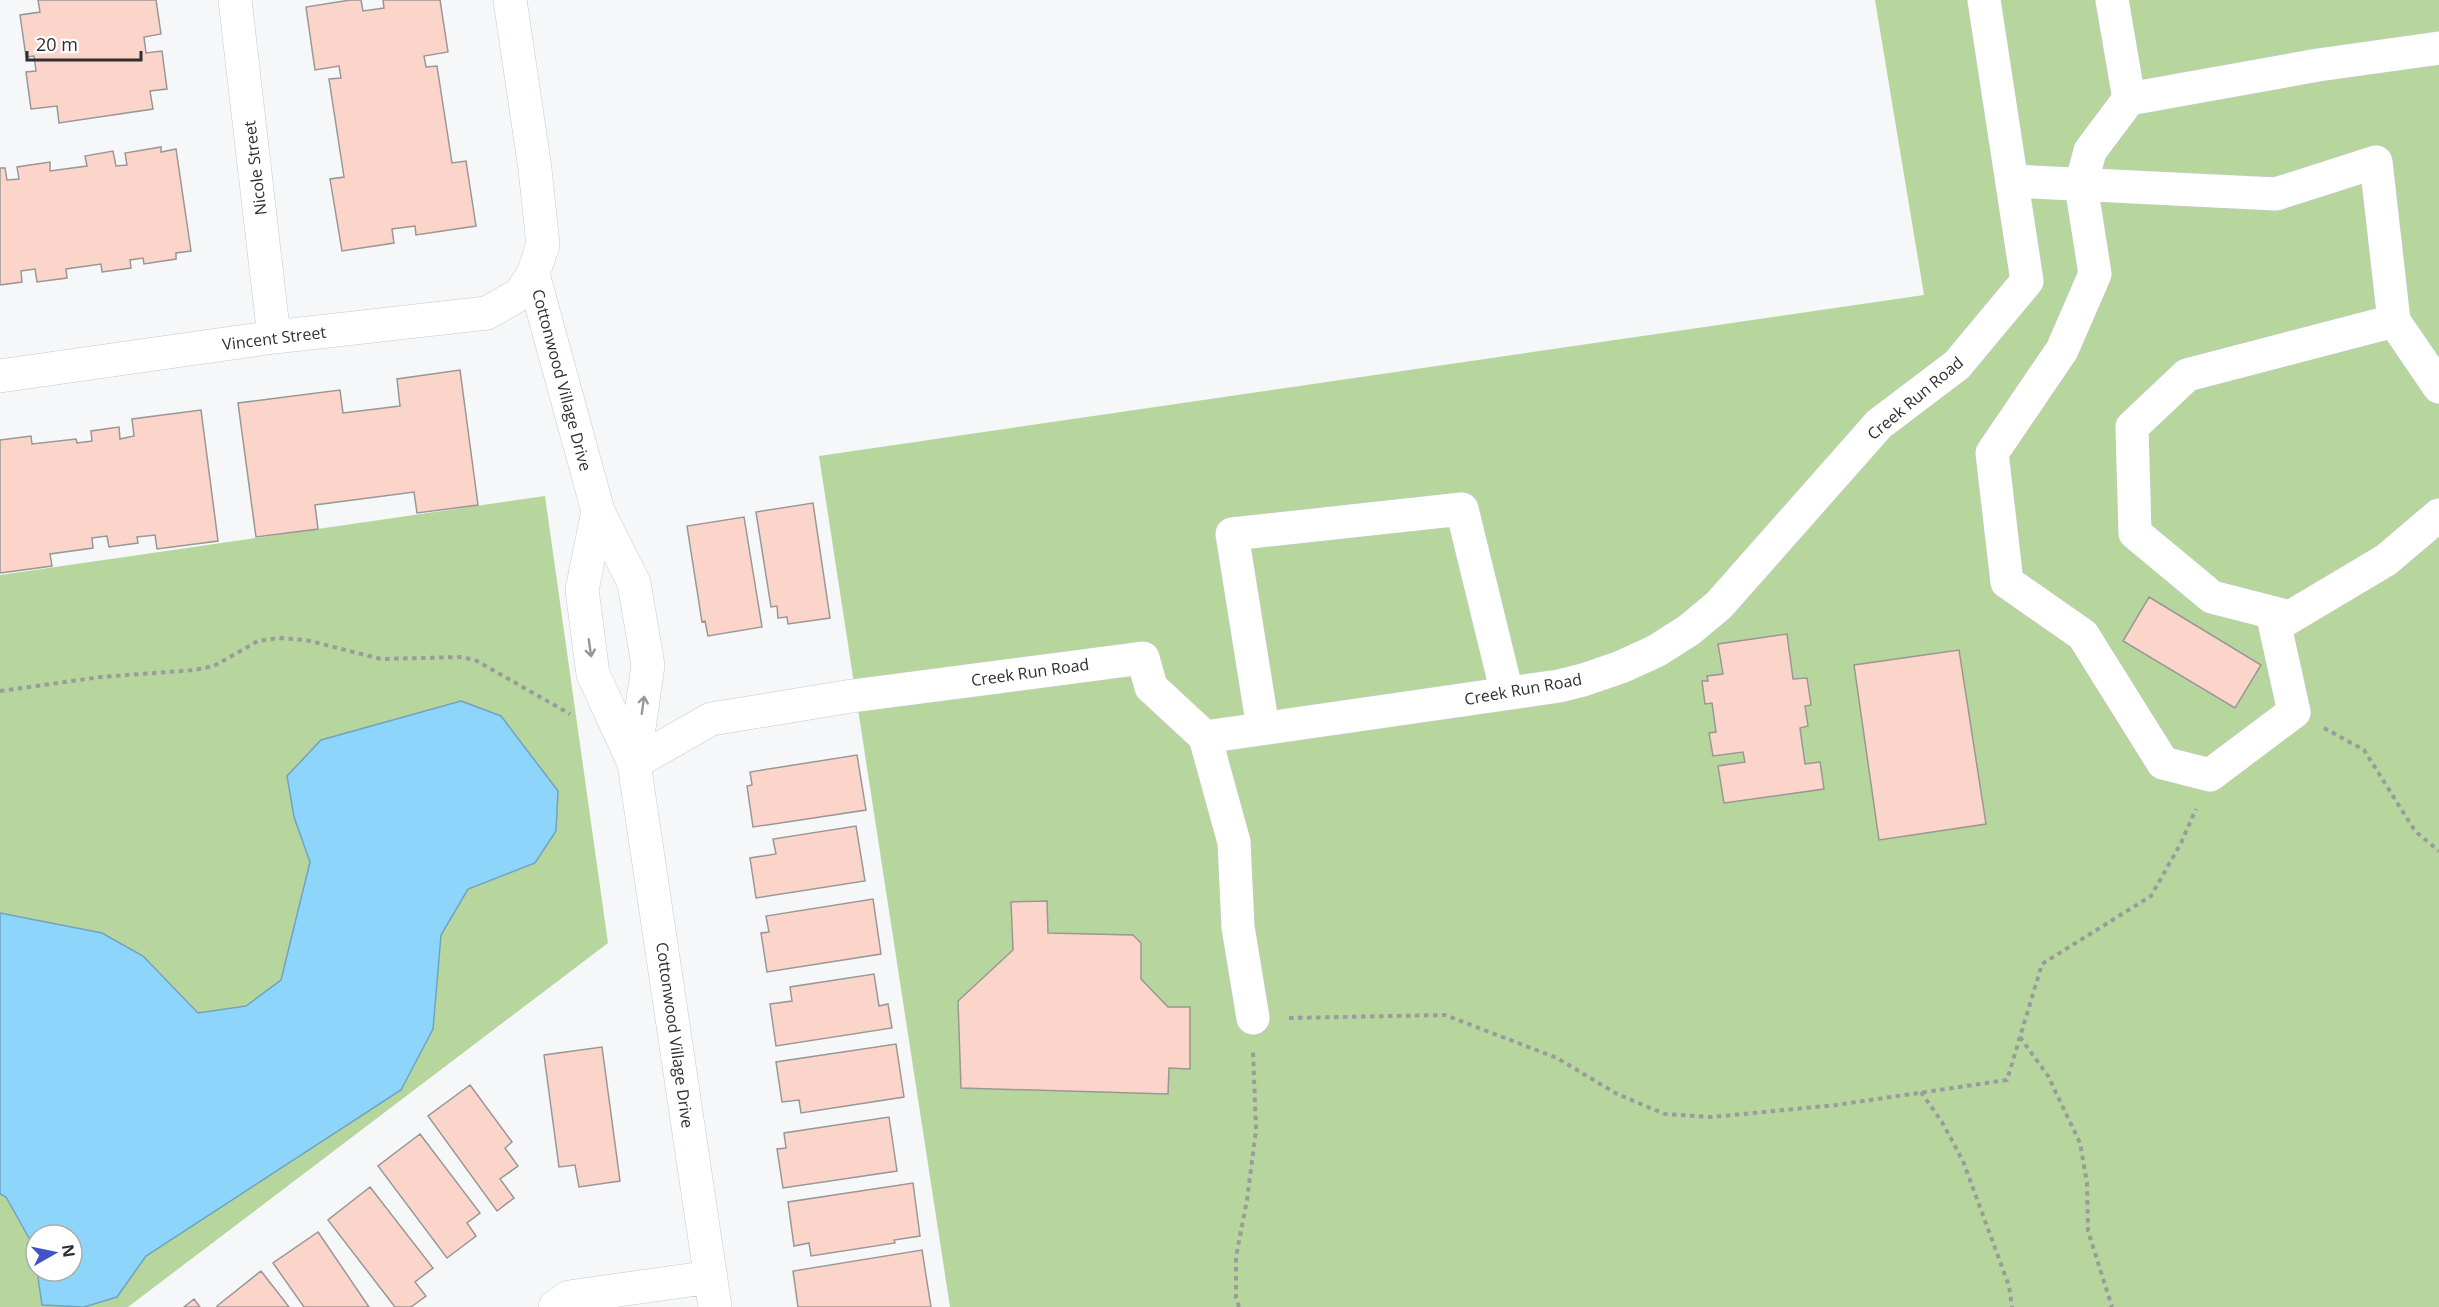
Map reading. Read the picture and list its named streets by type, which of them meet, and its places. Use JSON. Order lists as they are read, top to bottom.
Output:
{
  "streets": {
    "street": [
      "Nicole Street",
      "Vincent Street",
      "Cottonwood Village Drive",
      "Creek Run Road"
    ]
  },
  "crossings": [
    ["Nicole Street", "Vincent Street"],
    ["Vincent Street", "Cottonwood Village Drive"],
    ["Cottonwood Village Drive", "Creek Run Road"]
  ],
  "scale_bar": "20 m",
  "north": "right"
}
